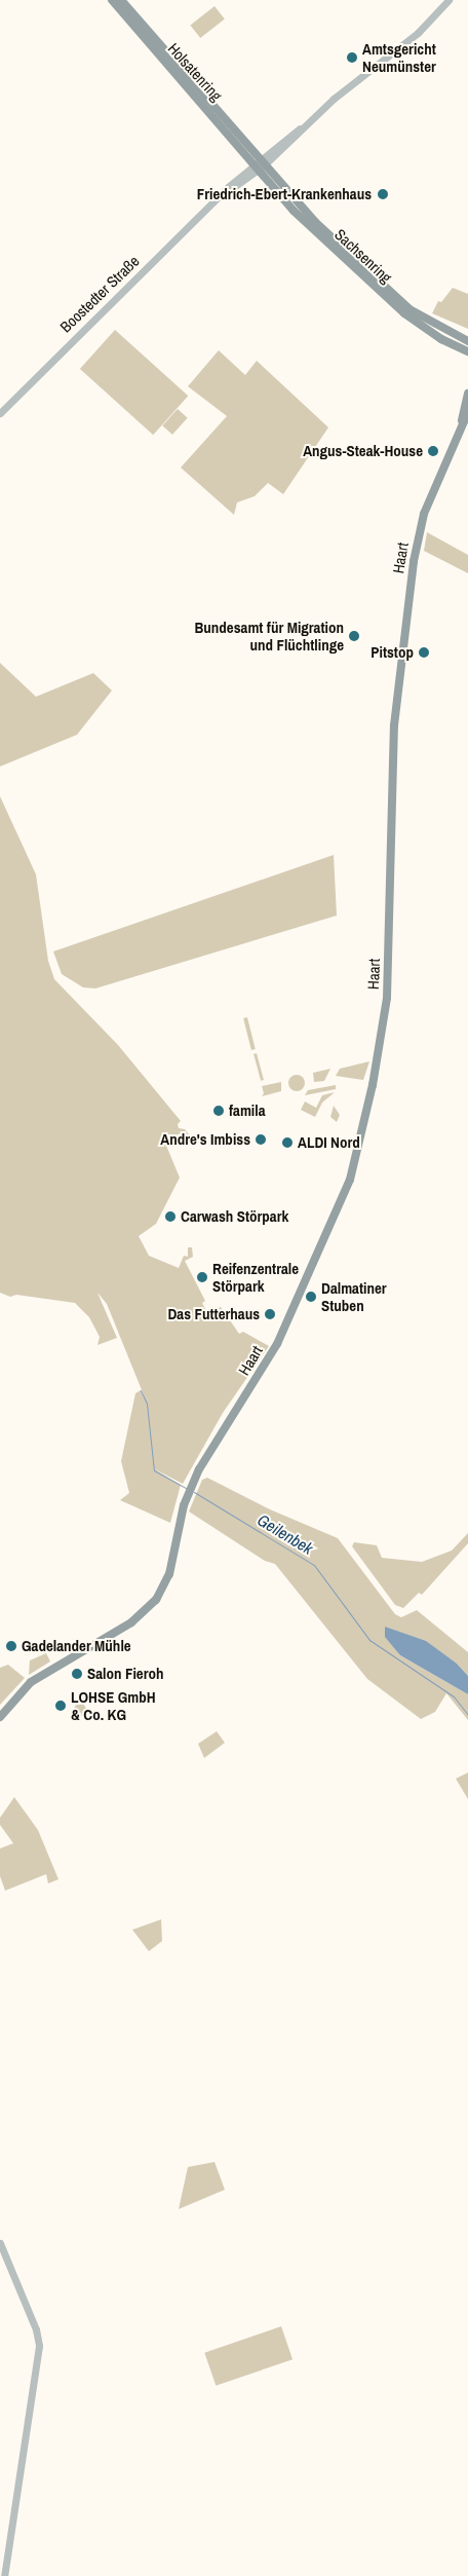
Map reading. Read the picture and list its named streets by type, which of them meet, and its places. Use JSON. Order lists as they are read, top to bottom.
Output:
{
  "streets": {
    "main road": ["Holsatenring", "Sachsenring", "Haart"],
    "street": ["Boostedter Straße"]
  },
  "crossings": [
    ["Holsatenring", "Sachsenring"],
    ["Holsatenring", "Boostedter Straße"],
    ["Sachsenring", "Boostedter Straße"]
  ],
  "water": ["Geilenbek"],
  "places": [
    "Amtsgericht Neumünster",
    "Friedrich-Ebert-Krankenhaus",
    "Angus-Steak-House",
    "Bundesamt für Migration und Flüchtlinge",
    "Pitstop",
    "famila",
    "Andre's Imbiss",
    "ALDI Nord",
    "Carwash Störpark",
    "Reifenzentrale Störpark",
    "Dalmatiner Stuben",
    "Das Futterhaus",
    "Gadelander Mühle",
    "Salon Fieroh",
    "LOHSE GmbH & Co. KG"
  ]
}
